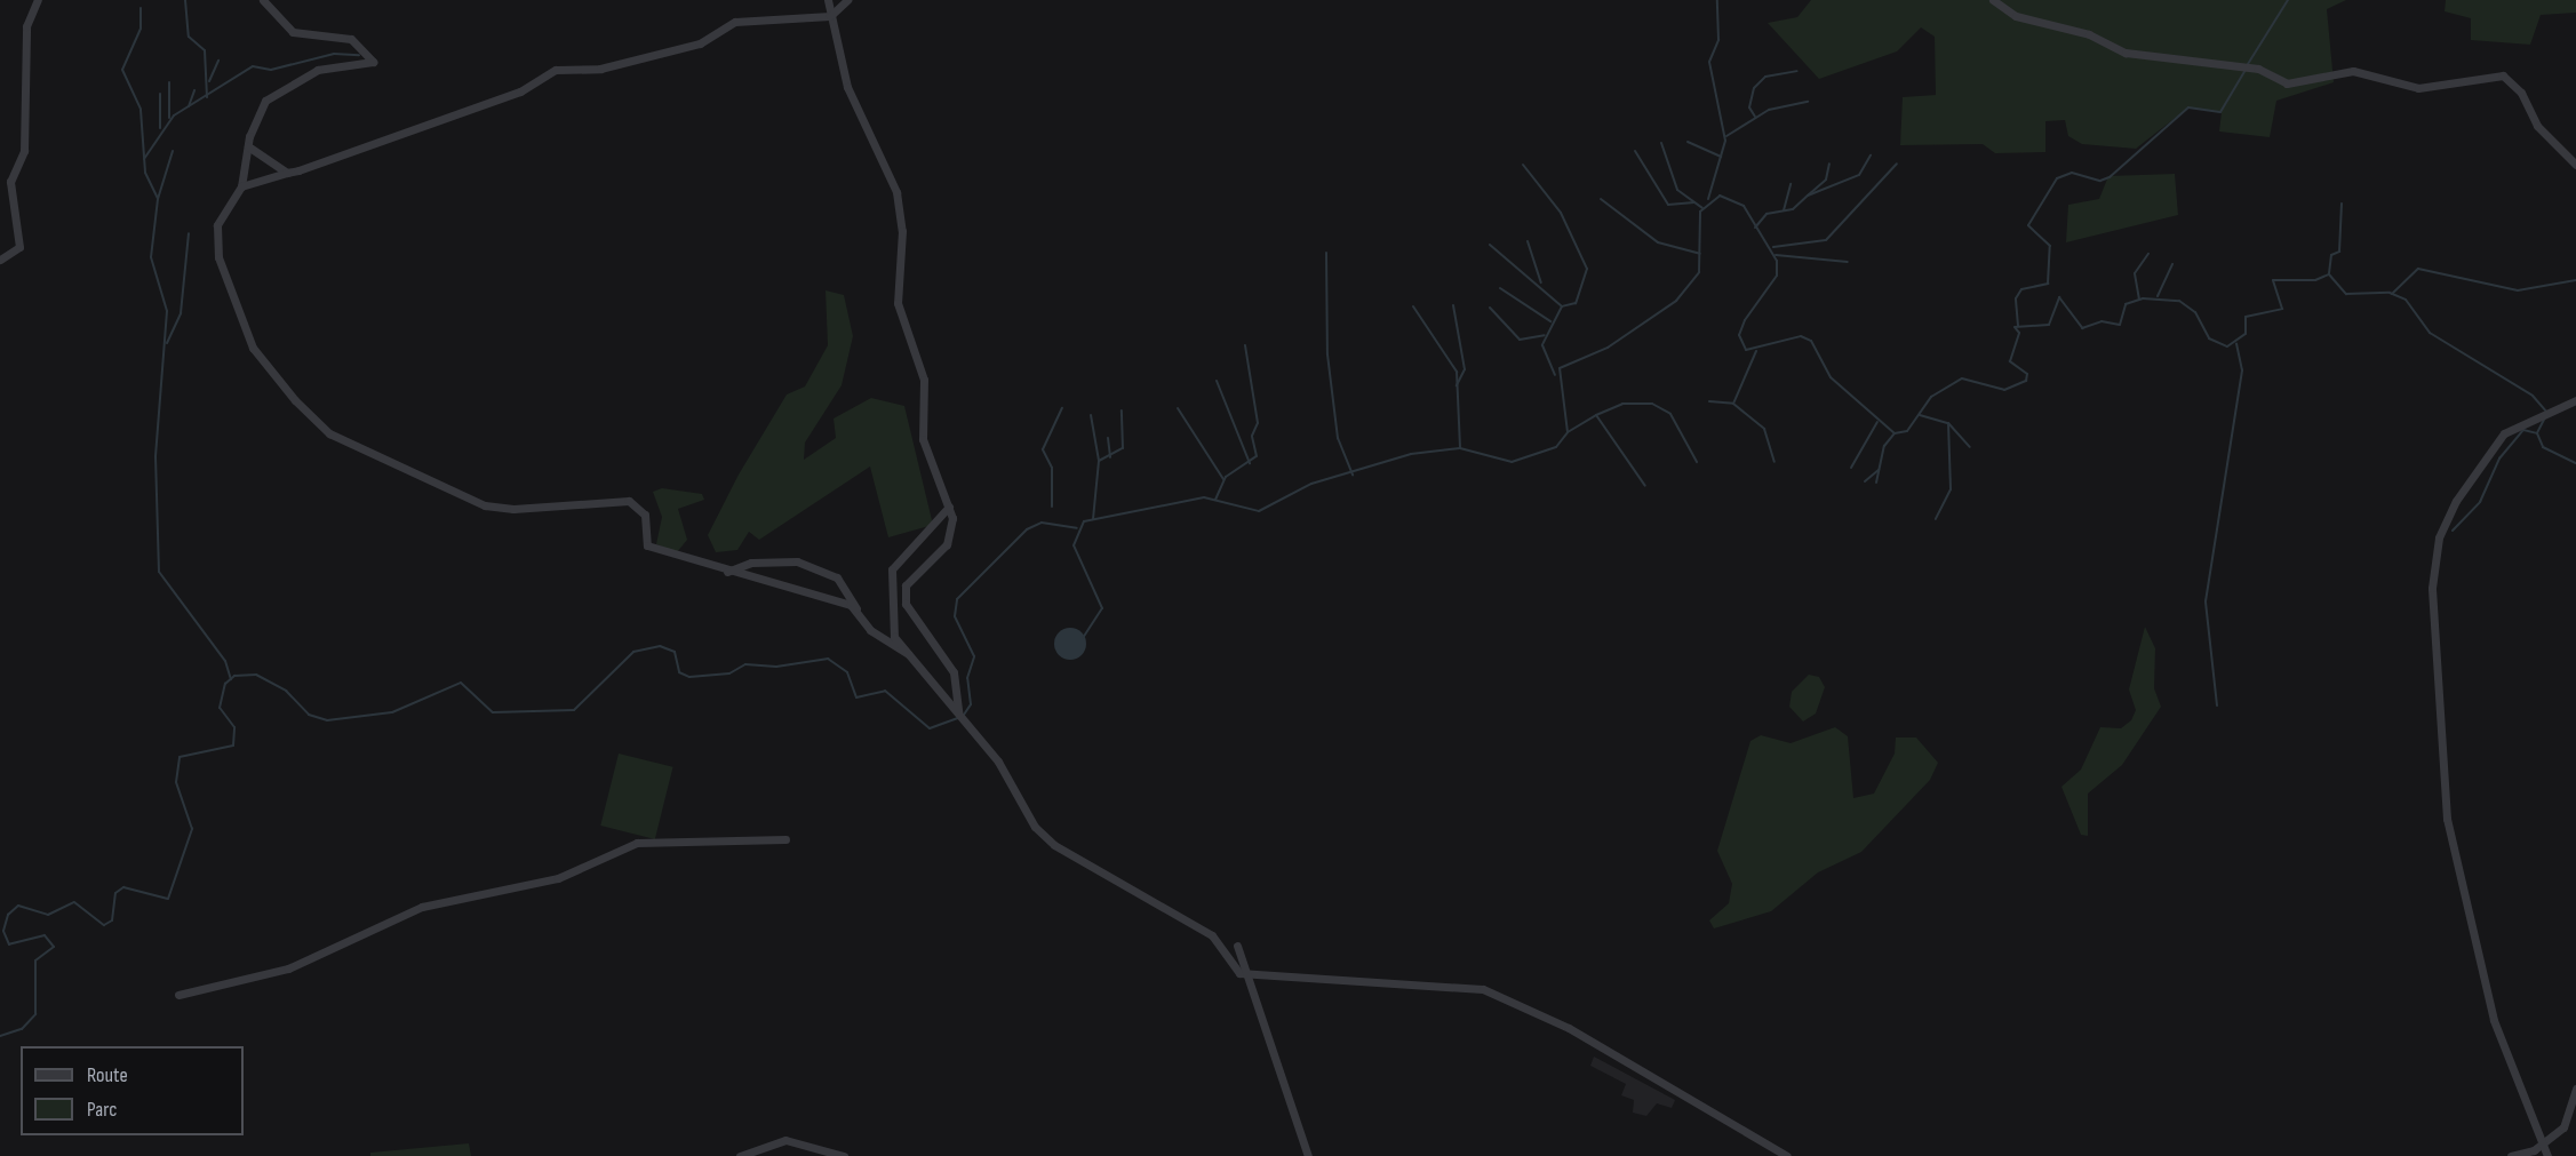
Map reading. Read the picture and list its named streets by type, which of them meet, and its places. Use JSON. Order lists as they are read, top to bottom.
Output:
{
  "legend": ["Route", "Parc"]
}
